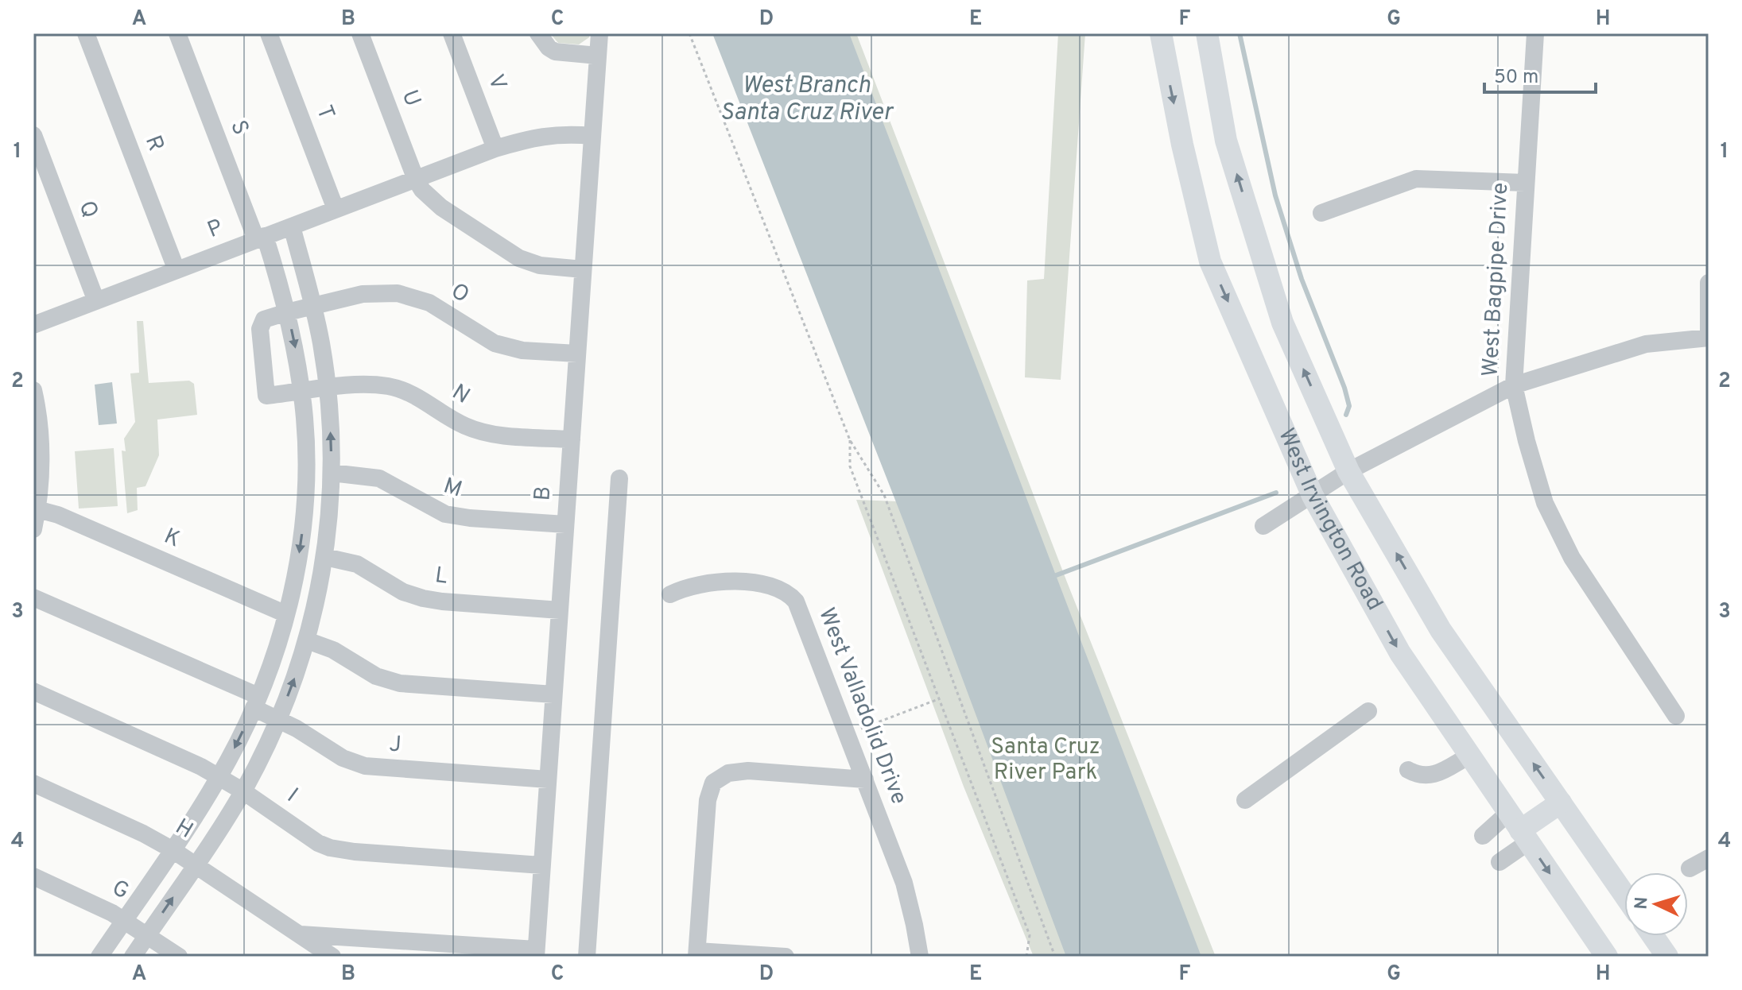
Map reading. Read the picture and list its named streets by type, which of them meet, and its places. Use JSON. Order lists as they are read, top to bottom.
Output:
{
  "streets": {
    "main road": ["West Irvington Road"],
    "street": [
      "V",
      "U",
      "T",
      "S",
      "R",
      "Q",
      "P",
      "West Bagpipe Drive",
      "O",
      "N",
      "M",
      "B",
      "K",
      "L",
      "West Valladolid Drive",
      "J",
      "I",
      "H",
      "G"
    ]
  },
  "crossings": [
    ["V", "P"],
    ["U", "P"],
    ["T", "P"],
    ["S", "P"],
    ["S", "O"],
    ["S", "N"],
    ["S", "K"],
    ["S", "J"],
    ["S", "I"],
    ["S", "H"],
    ["S", "G"],
    ["R", "P"],
    ["Q", "P"],
    ["P", "B"],
    ["O", "N"],
    ["O", "B"],
    ["N", "B"],
    ["M", "B"],
    ["B", "L"],
    ["B", "J"],
    ["B", "I"]
  ],
  "water": ["West Branch Santa Cruz River"],
  "parks": ["Santa Cruz River Park"],
  "scale_bar": "50 m",
  "north": "left",
  "grid": {
    "columns": [
      "A",
      "B",
      "C",
      "D",
      "E",
      "F",
      "G",
      "H"
    ],
    "rows": [
      "1",
      "2",
      "3",
      "4"
    ]
  }
}
